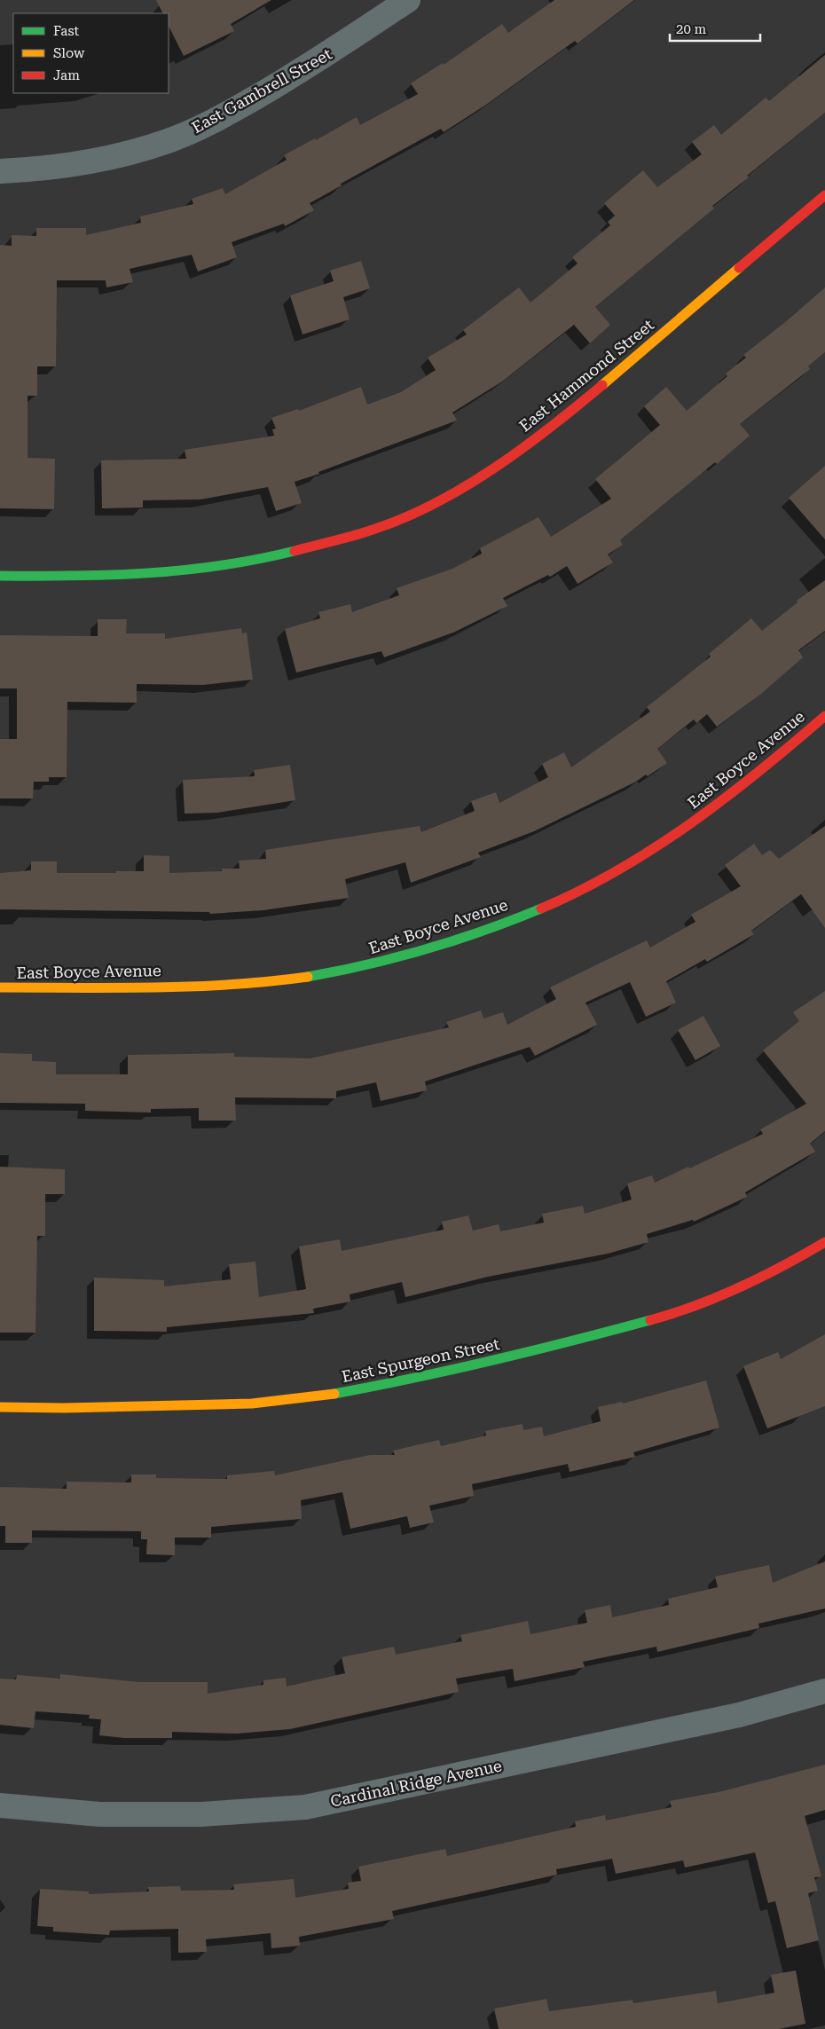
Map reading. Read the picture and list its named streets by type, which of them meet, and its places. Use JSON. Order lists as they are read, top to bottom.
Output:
{
  "streets": {
    "street": [
      "East Gambrell Street",
      "East Hammond Street",
      "East Boyce Avenue",
      "East Spurgeon Street",
      "Cardinal Ridge Avenue"
    ]
  },
  "legend": ["Fast", "Slow", "Jam"],
  "scale_bar": "20 m"
}
